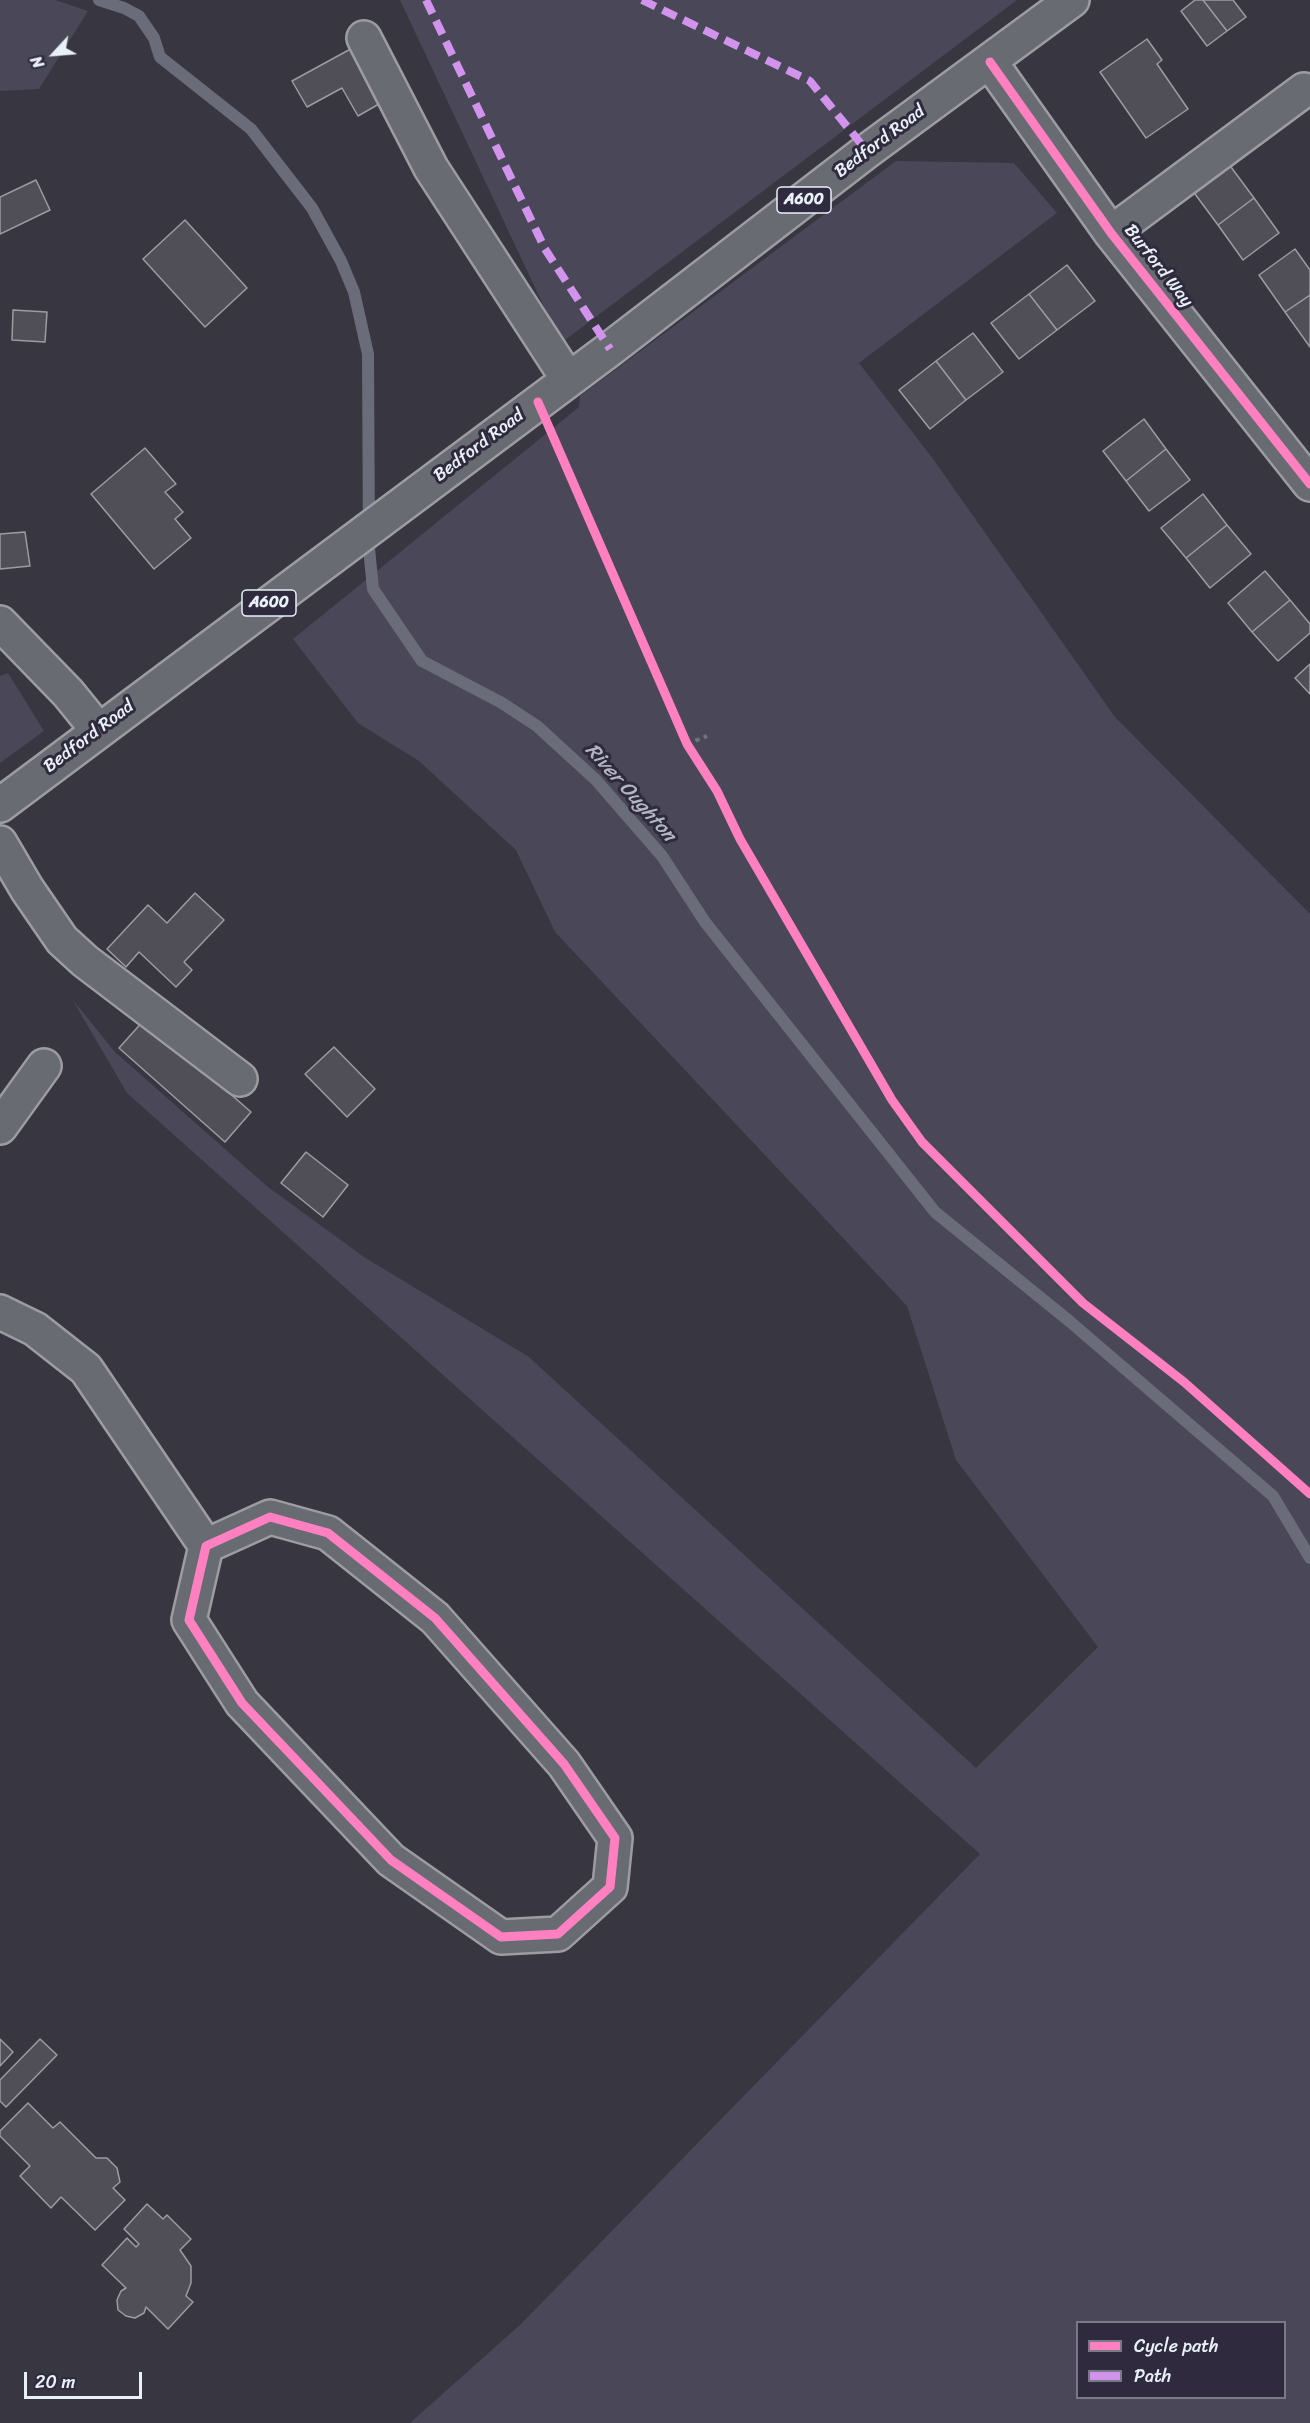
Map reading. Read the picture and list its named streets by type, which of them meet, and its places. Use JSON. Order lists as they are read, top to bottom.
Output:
{
  "streets": {
    "street": ["Bedford Road", "A600", "Burford Way"]
  },
  "crossings": [
    ["Bedford Road", "Burford Way"]
  ],
  "water": ["River Oughton"],
  "legend": ["Cycle path", "Path"],
  "scale_bar": "20 m",
  "north": "bottom left"
}
